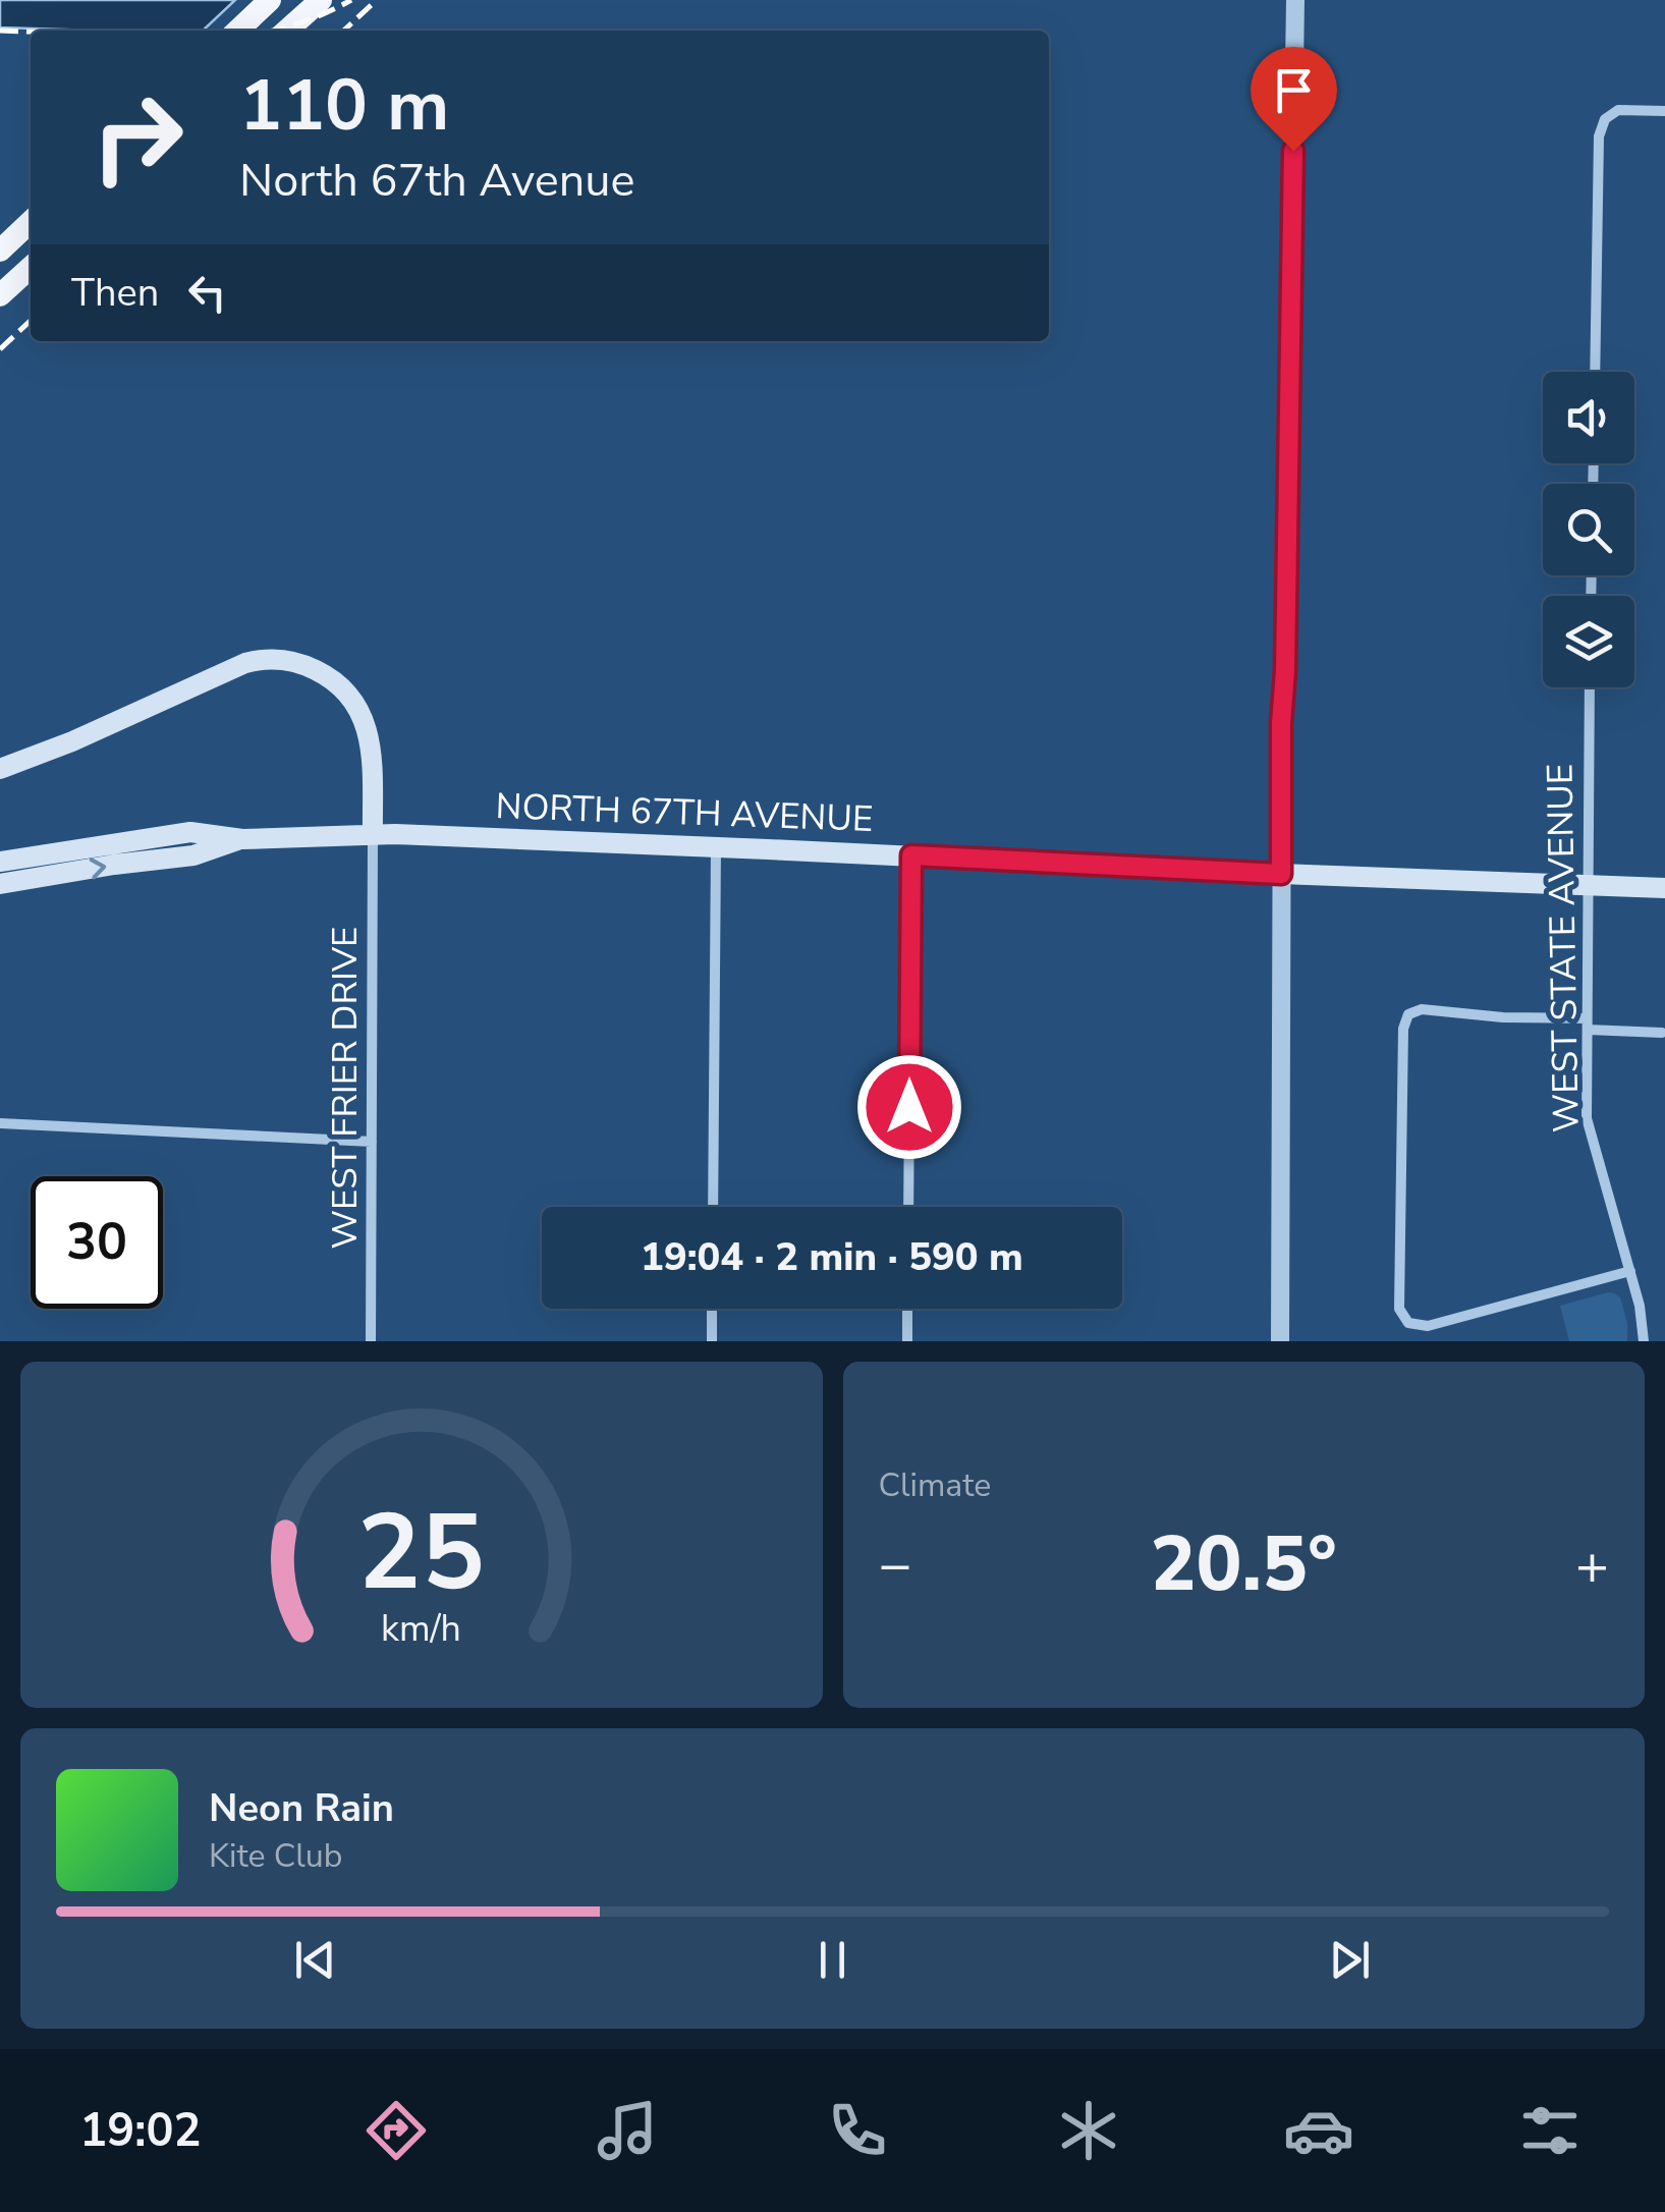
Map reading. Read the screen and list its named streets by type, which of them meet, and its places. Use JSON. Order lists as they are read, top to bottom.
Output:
{
  "streets": {
    "main road": ["NORTH 67TH AVENUE"],
    "street": ["WEST STATE AVENUE", "WEST FRIER DRIVE"]
  },
  "crossings": [
    ["NORTH 67TH AVENUE", "WEST STATE AVENUE"],
    ["NORTH 67TH AVENUE", "WEST FRIER DRIVE"]
  ],
  "page": {
    "turn": ["110 m", "North 67th Avenue"],
    "then": "Then",
    "limit": "30",
    "trip": "19:04 · 2 min · 590 m",
    "tile": "Climate",
    "heat": ["−", "20.5°", "+"],
    "song": ["Neon Rain", "Kite Club"],
    "tabs": "19:02",
    "gauge": ["25", "km/h"]
  }
}
